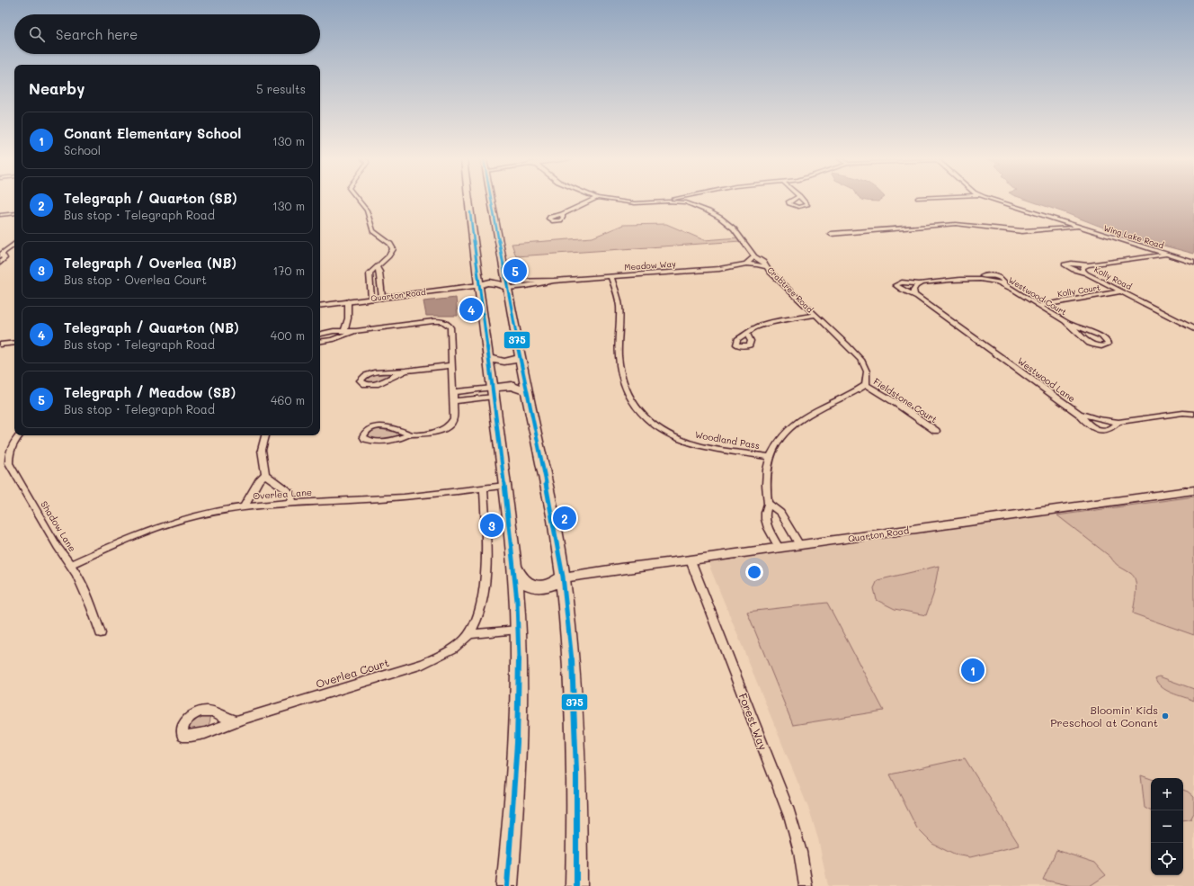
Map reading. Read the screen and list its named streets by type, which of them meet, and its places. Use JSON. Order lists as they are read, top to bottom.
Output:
{
  "streets": {
    "street": [
      "Wing Lake Road",
      "Meadow Way",
      "Kolly Road",
      "Crabtree Road",
      "Kolly Court",
      "Quarton Road",
      "Westwood Court",
      "Westwood Lane",
      "Fieldstone Court",
      "Woodland Pass",
      "Overlea Lane",
      "Shadow Lane",
      "Overlea Court",
      "Forest Way"
    ]
  },
  "crossings": [
    ["Wing Lake Road", "Kolly Road"],
    ["Meadow Way", "Crabtree Road"],
    ["Meadow Way", "Woodland Pass"],
    ["Kolly Road", "Kolly Court"],
    ["Crabtree Road", "Fieldstone Court"],
    ["Kolly Court", "Westwood Court"],
    ["Quarton Road", "Forest Way"],
    ["Westwood Court", "Westwood Lane"],
    ["Overlea Lane", "Shadow Lane"],
    ["Overlea Lane", "Overlea Court"]
  ],
  "places": ["Bloomin' Kids Preschool at Conant"],
  "lines": ["transit line 375"],
  "page": {
    "search": "Search here",
    "heading": ["Nearby", "5 results"],
    "list": [
      {
        "mark": "1",
        "name": "Conant Elementary School",
        "note": "School",
        "value": "130 m"
      },
      {
        "mark": "2",
        "name": "Telegraph / Quarton (SB)",
        "note": "Bus stop · Telegraph Road",
        "value": "130 m"
      },
      {
        "mark": "3",
        "name": "Telegraph / Overlea (NB)",
        "note": "Bus stop · Overlea Court",
        "value": "170 m"
      },
      {
        "mark": "4",
        "name": "Telegraph / Quarton (NB)",
        "note": "Bus stop · Telegraph Road",
        "value": "400 m"
      },
      {
        "mark": "5",
        "name": "Telegraph / Meadow (SB)",
        "note": "Bus stop · Telegraph Road",
        "value": "460 m"
      }
    ],
    "pins": [
      "5",
      "4",
      "2",
      "3",
      "1"
    ],
    "map_buttons": ["+", "−"]
  }
}
